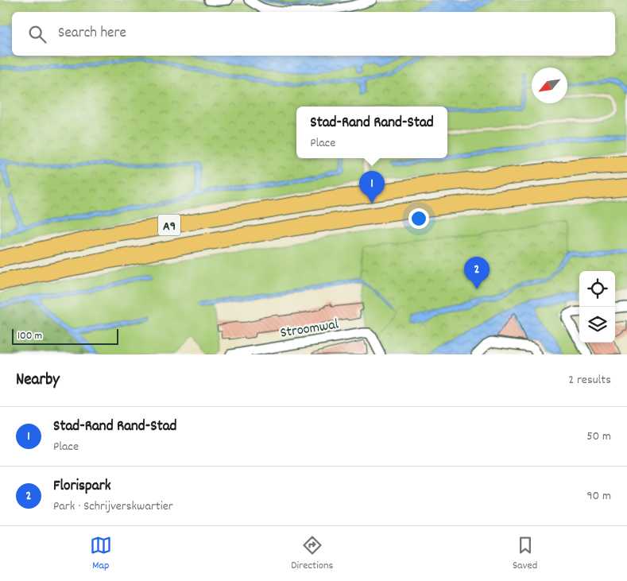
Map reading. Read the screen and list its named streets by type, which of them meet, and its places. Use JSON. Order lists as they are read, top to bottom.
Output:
{
  "streets": {
    "highway": ["A9"],
    "street": ["Stroomwal"]
  },
  "scale_bar": "100 m",
  "north": "bottom left",
  "page": {
    "search": "Search here",
    "popup": ["Stad-Rand Rand-Stad", "Place"],
    "pins": ["1", "2"],
    "scale": "100 m",
    "heading": ["Nearby", "2 results"],
    "list": [
      {
        "mark": "1",
        "name": "Stad-Rand Rand-Stad",
        "note": "Place",
        "value": "50 m"
      },
      {
        "mark": "2",
        "name": "Florispark",
        "note": "Park · Schrijverskwartier",
        "value": "90 m"
      }
    ],
    "nav": ["Map", "Directions", "Saved"]
  }
}
